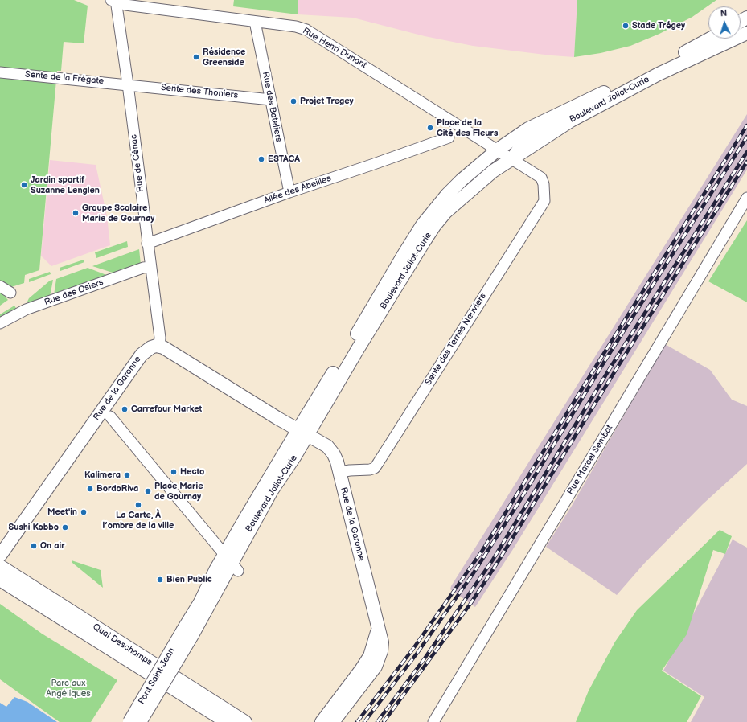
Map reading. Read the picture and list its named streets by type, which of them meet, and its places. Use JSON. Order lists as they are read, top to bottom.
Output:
{
  "streets": {
    "main road": [
      "Boulevard Joliot-Curie",
      "Rue de la Garonne",
      "Quai Deschamps",
      "Pont Saint-Jean"
    ],
    "street": [
      "Rue Henri Dunant",
      "Sente de la Frégate",
      "Sente des Thoniers",
      "Rue des Bateliers",
      "Rue de Cénac",
      "Allée des Abeilles",
      "Rue des Osiers",
      "Sente des Terres Neuviers",
      "Rue Marcel Sembat"
    ]
  },
  "crossings": [
    ["Rue Henri Dunant", "Boulevard Joliot-Curie"],
    ["Rue Henri Dunant", "Rue des Bateliers"],
    ["Rue Henri Dunant", "Rue de Cénac"],
    ["Rue Henri Dunant", "Sente des Terres Neuviers"],
    ["Sente de la Frégate", "Sente des Thoniers"],
    ["Sente de la Frégate", "Rue de Cénac"],
    ["Sente des Thoniers", "Rue des Bateliers"],
    ["Sente des Thoniers", "Rue de Cénac"],
    ["Boulevard Joliot-Curie", "Rue de la Garonne"],
    ["Boulevard Joliot-Curie", "Pont Saint-Jean"],
    ["Rue des Bateliers", "Allée des Abeilles"],
    ["Rue de Cénac", "Allée des Abeilles"],
    ["Rue de Cénac", "Rue des Osiers"],
    ["Rue de Cénac", "Rue de la Garonne"],
    ["Sente des Terres Neuviers", "Rue de la Garonne"]
  ],
  "parks": ["Parc aux Angéliques"],
  "places": [
    "Stade Trégey",
    "Résidence Greenside",
    "Projet Tregey",
    "Place de la Cité des Fleurs",
    "ESTACA",
    "Jardin sportif Suzanne Lenglen",
    "Groupe Scolaire Marie de Gournay",
    "Carrefour Market",
    "Hecto",
    "Kalimera",
    "BordoRiva",
    "Place Marie de Gournay",
    "La Carte, À l’ombre de la ville",
    "Meet'in",
    "Sushi Kobbo",
    "On air",
    "Bien Public"
  ],
  "north": "top"
}
